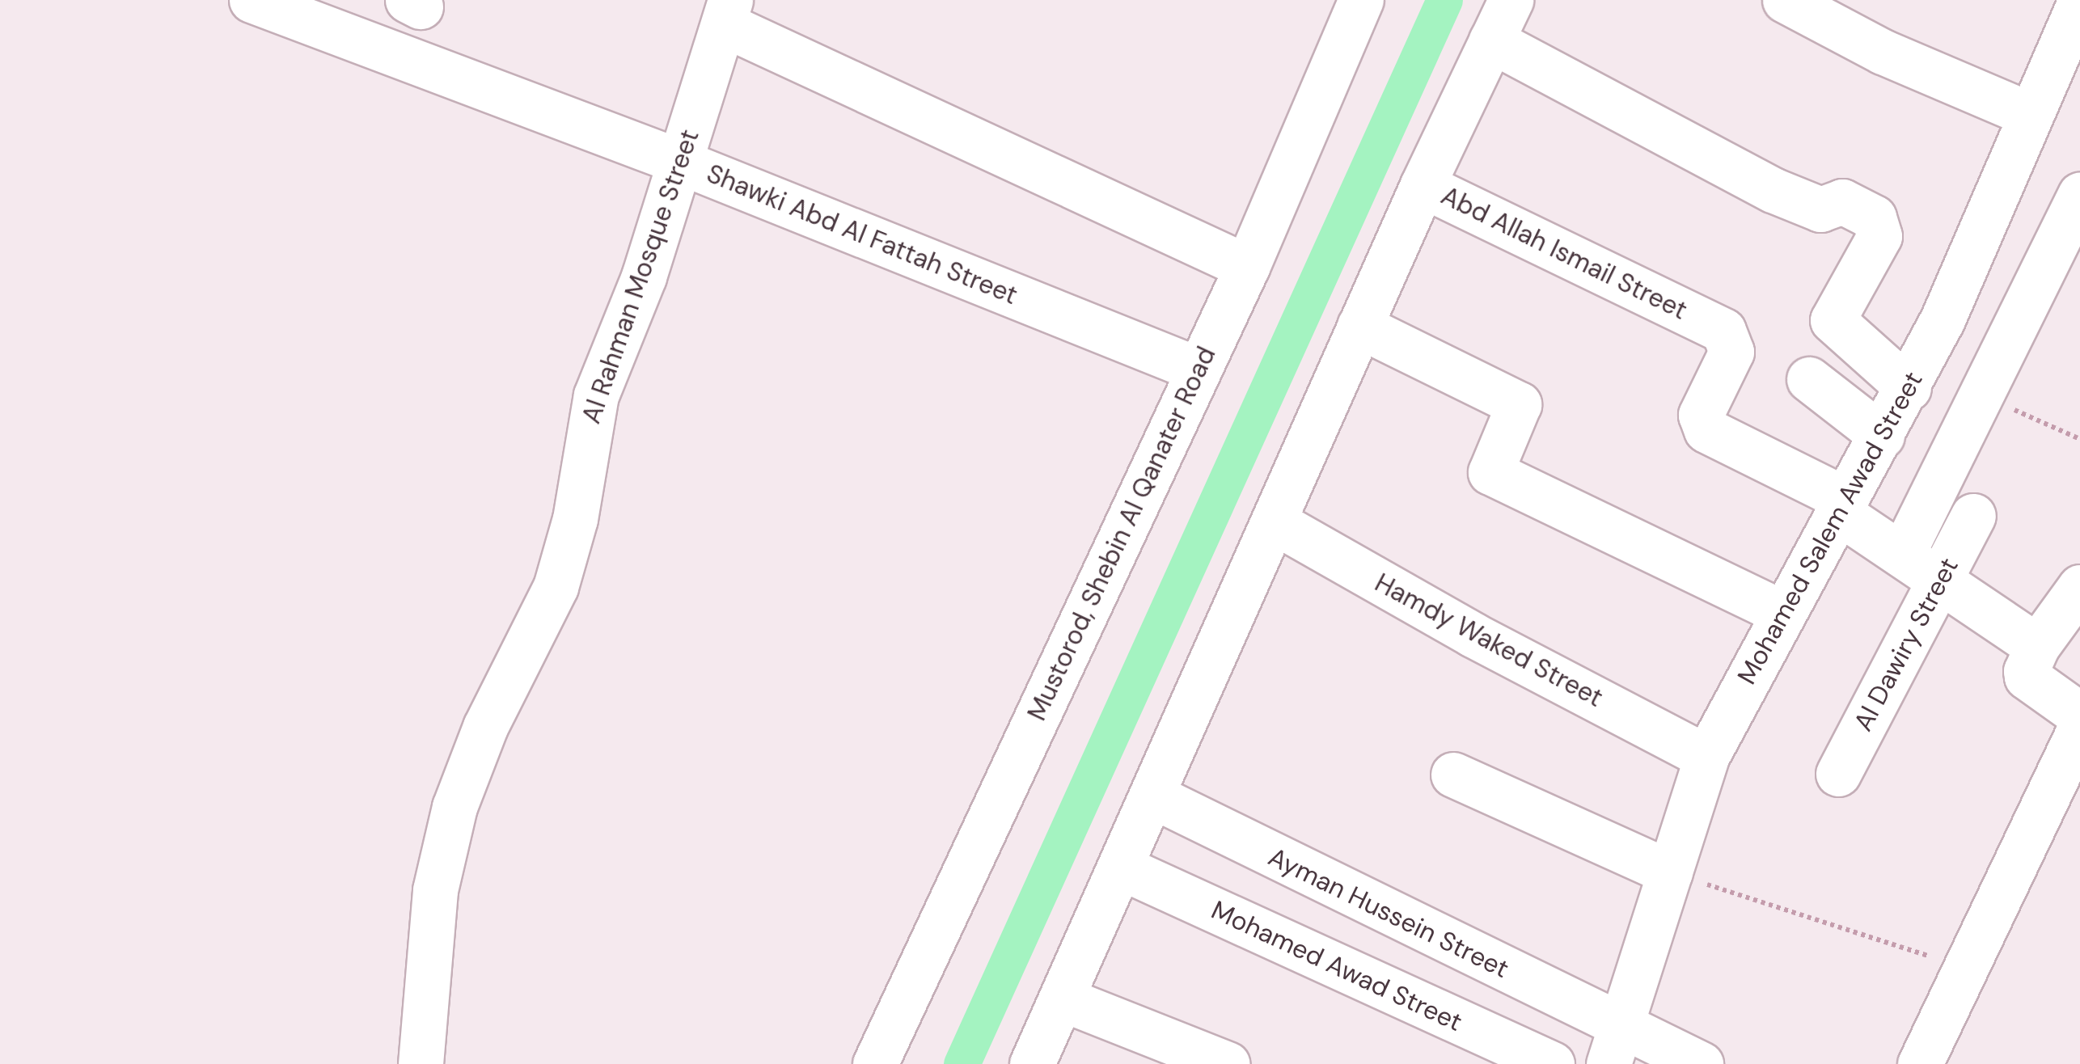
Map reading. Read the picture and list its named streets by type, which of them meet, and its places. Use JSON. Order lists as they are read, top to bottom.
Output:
{
  "streets": {
    "street": [
      "Shawki Abd Al Fattah Street",
      "Abd Allah Ismail Street",
      "Al Rahman Mosque Street",
      "Mohamed Salem Awad Street",
      "Mustorod, Shebin Al Qanater Road",
      "Hamdy Waked Street",
      "Al Dawiry Street",
      "Ayman Hussein Street",
      "Mohamed Awad Street"
    ]
  },
  "crossings": [
    ["Shawki Abd Al Fattah Street", "Al Rahman Mosque Street"],
    ["Shawki Abd Al Fattah Street", "Mustorod, Shebin Al Qanater Road"],
    ["Abd Allah Ismail Street", "Mohamed Salem Awad Street"],
    ["Mohamed Salem Awad Street", "Hamdy Waked Street"],
    ["Mohamed Salem Awad Street", "Ayman Hussein Street"]
  ]
}
